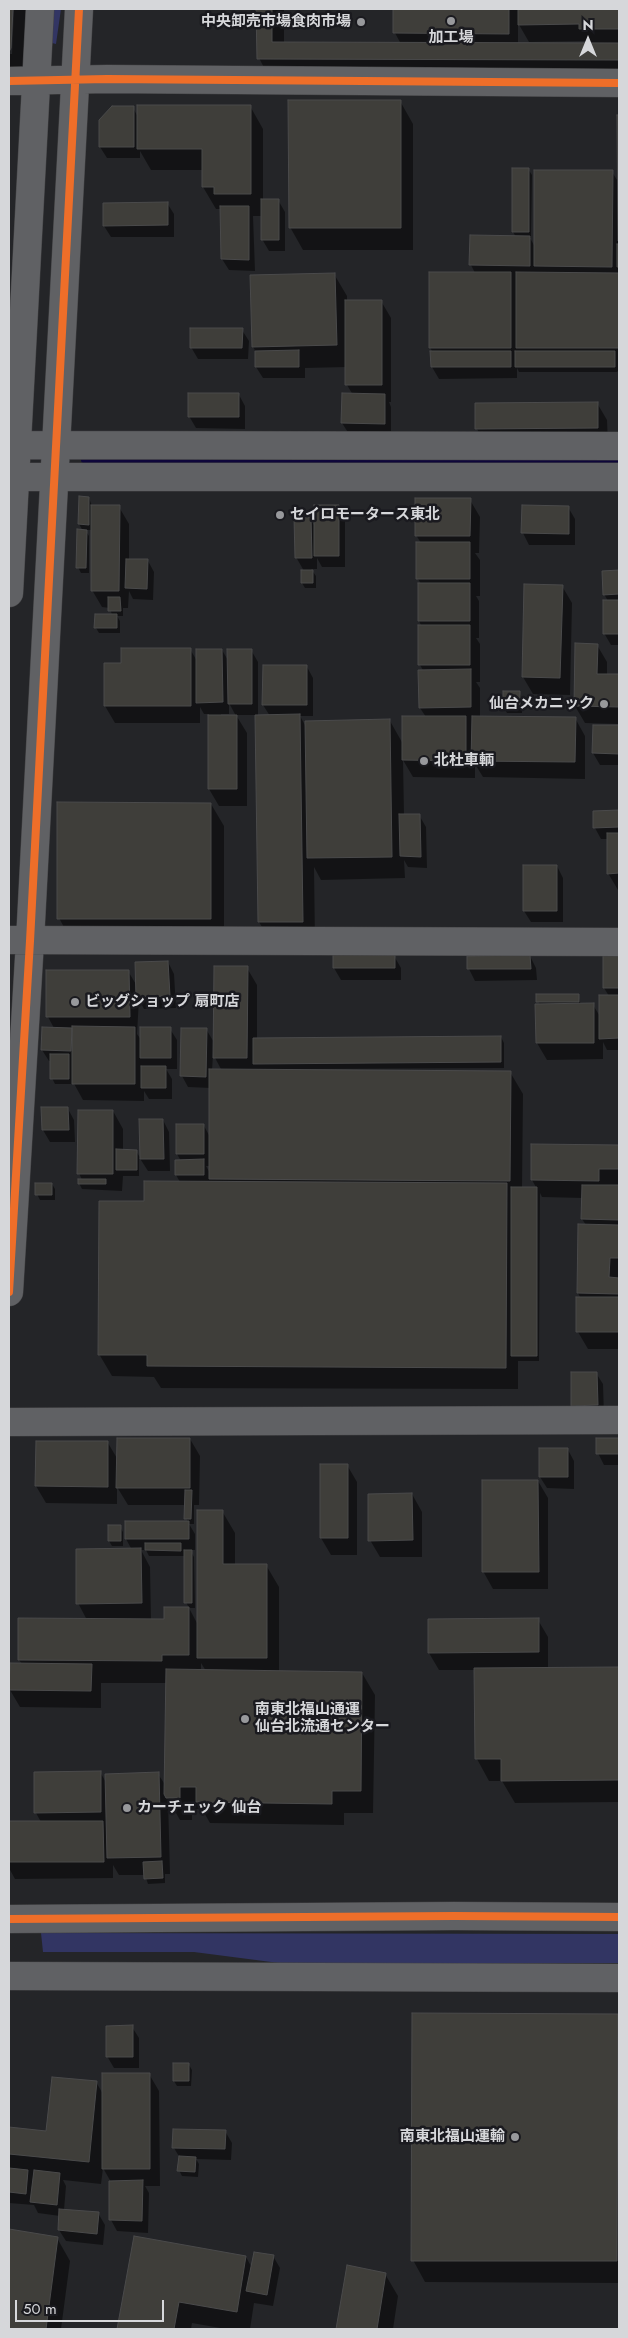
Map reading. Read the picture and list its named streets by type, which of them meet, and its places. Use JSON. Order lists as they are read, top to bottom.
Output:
{
  "places": [
    "加工場",
    "中央卸売市場食肉市場",
    "セイロモータース東北",
    "仙台メカニック",
    "北杜車輌",
    "ビッグショップ 扇町店",
    "南東北福山通運 仙台北流通センター",
    "カーチェック 仙台",
    "南東北福山運輸"
  ],
  "scale_bar": "50 m",
  "north": "top"
}
